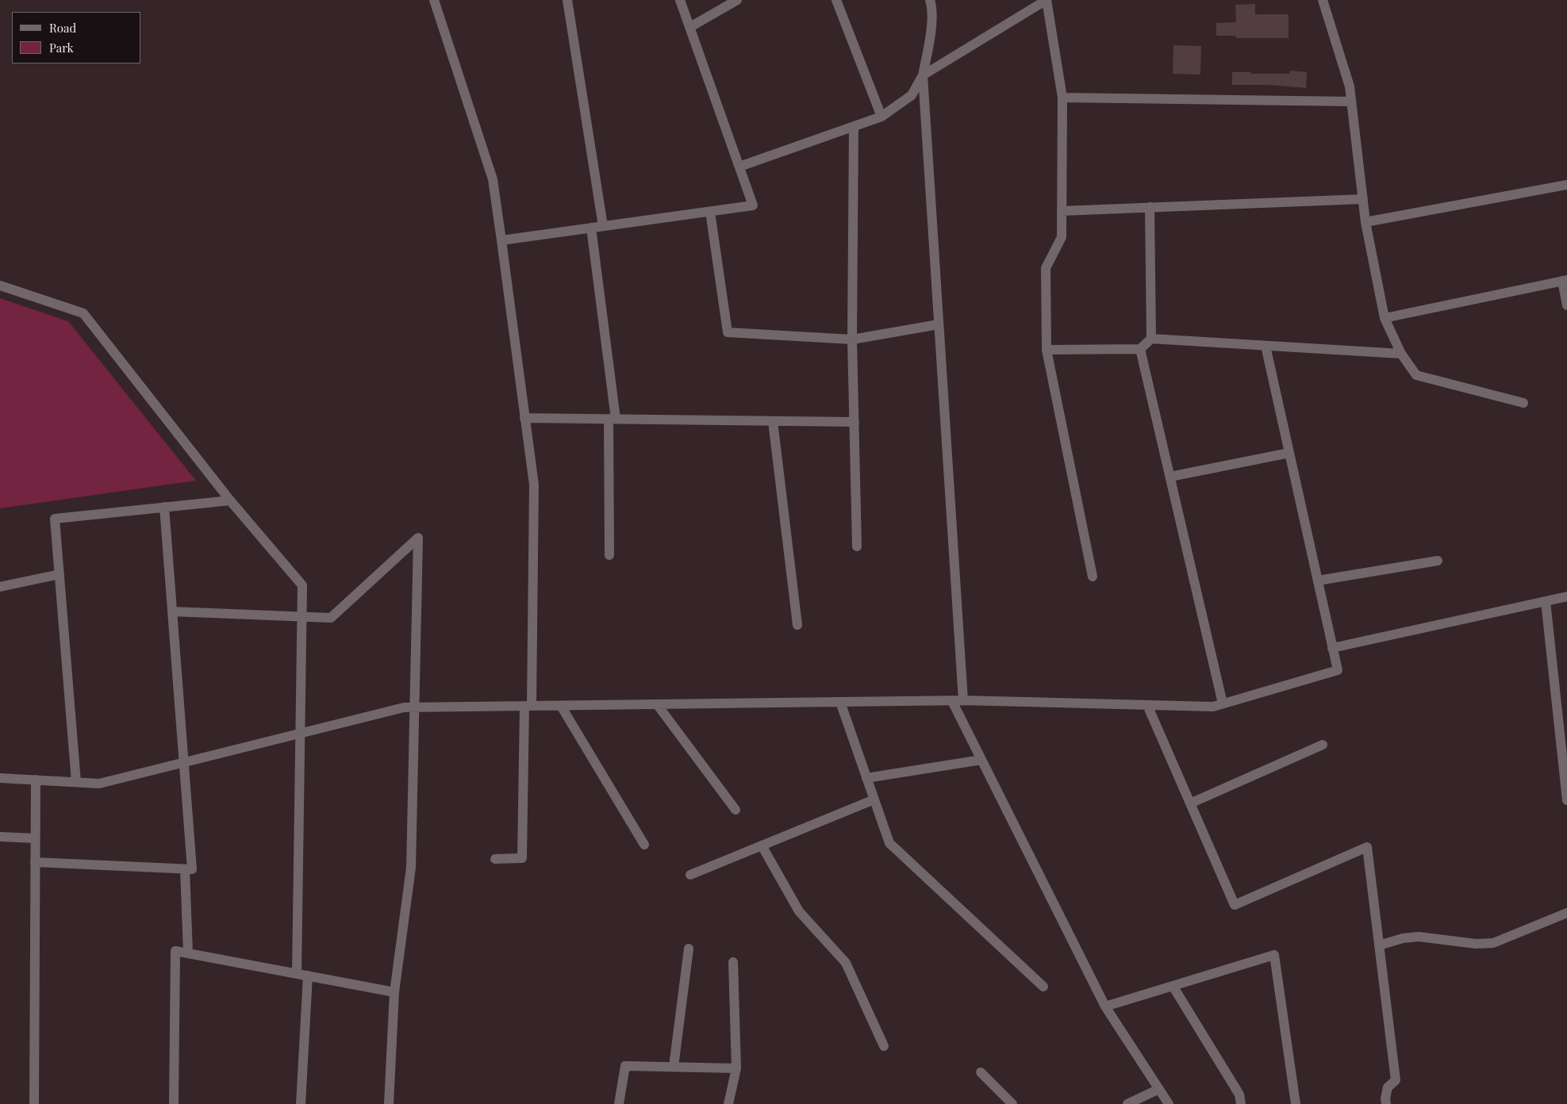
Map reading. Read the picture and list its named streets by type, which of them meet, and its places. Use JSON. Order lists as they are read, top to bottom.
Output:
{
  "legend": ["Road", "Park"]
}
